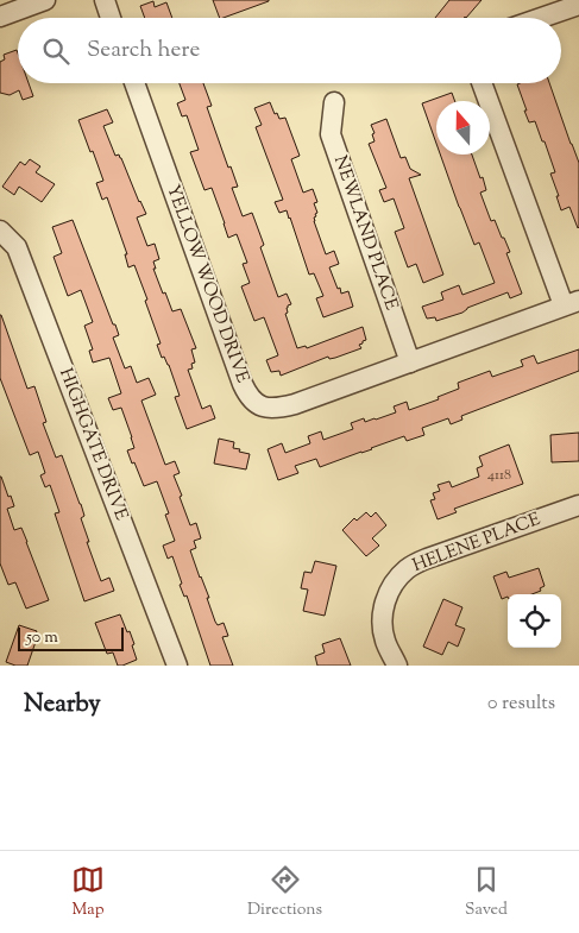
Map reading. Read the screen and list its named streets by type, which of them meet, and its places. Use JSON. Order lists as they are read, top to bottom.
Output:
{
  "streets": {
    "street": [
      "NEWLAND PLACE",
      "YELLOW WOOD DRIVE",
      "HIGHGATE DRIVE",
      "HELENE PLACE"
    ]
  },
  "crossings": [
    ["NEWLAND PLACE", "YELLOW WOOD DRIVE"]
  ],
  "house_numbers": ["4118"],
  "scale_bar": "50 m",
  "north": "top",
  "page": {
    "search": "Search here",
    "scale": "50 m",
    "heading": ["Nearby", "0 results"],
    "nav": ["Map", "Directions", "Saved"]
  }
}
